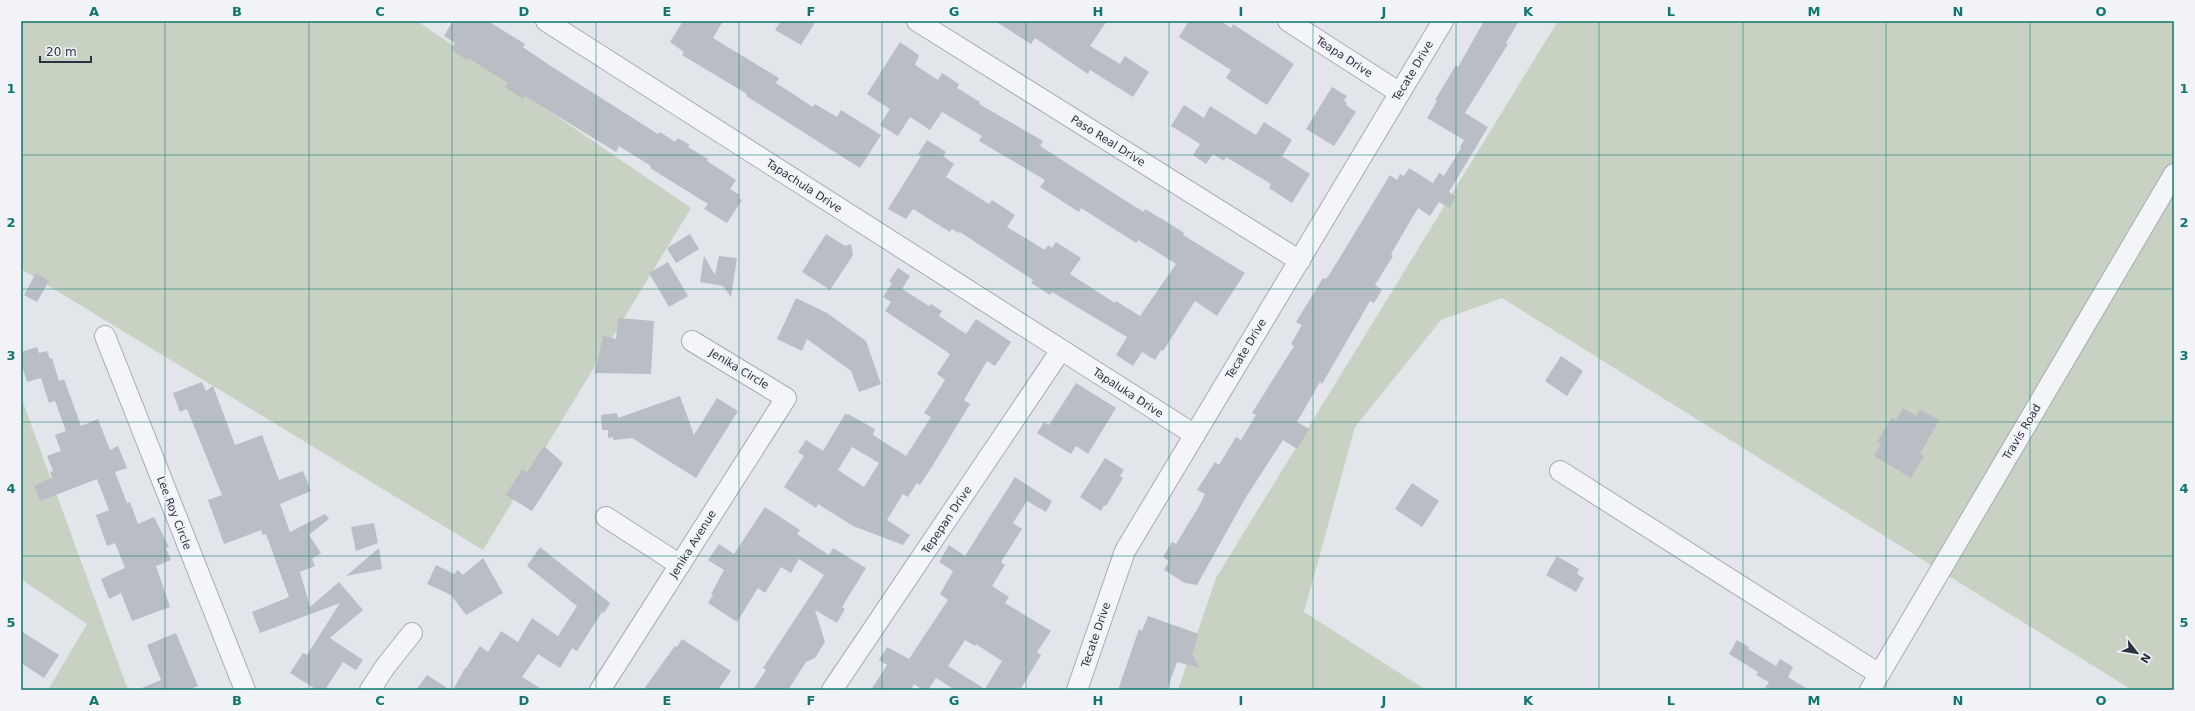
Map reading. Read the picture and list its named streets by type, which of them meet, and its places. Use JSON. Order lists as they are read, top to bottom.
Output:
{
  "streets": {
    "street": [
      "Teapa Drive",
      "Tecate Drive",
      "Paso Real Drive",
      "Tapachula Drive",
      "Jenika Circle",
      "Tapaluka Drive",
      "Travis Road",
      "Lee Roy Circle",
      "Tepepan Drive",
      "Jenika Avenue"
    ]
  },
  "crossings": [
    ["Teapa Drive", "Tecate Drive"],
    ["Tecate Drive", "Paso Real Drive"],
    ["Tecate Drive", "Tapaluka Drive"],
    ["Tapachula Drive", "Tapaluka Drive"],
    ["Tapachula Drive", "Tepepan Drive"],
    ["Jenika Circle", "Jenika Avenue"],
    ["Tapaluka Drive", "Tepepan Drive"]
  ],
  "scale_bar": "20 m",
  "north": "bottom right",
  "grid": {
    "columns": [
      "A",
      "B",
      "C",
      "D",
      "E",
      "F",
      "G",
      "H",
      "I",
      "J",
      "K",
      "L",
      "M",
      "N",
      "O"
    ],
    "rows": [
      "1",
      "2",
      "3",
      "4",
      "5"
    ]
  }
}
